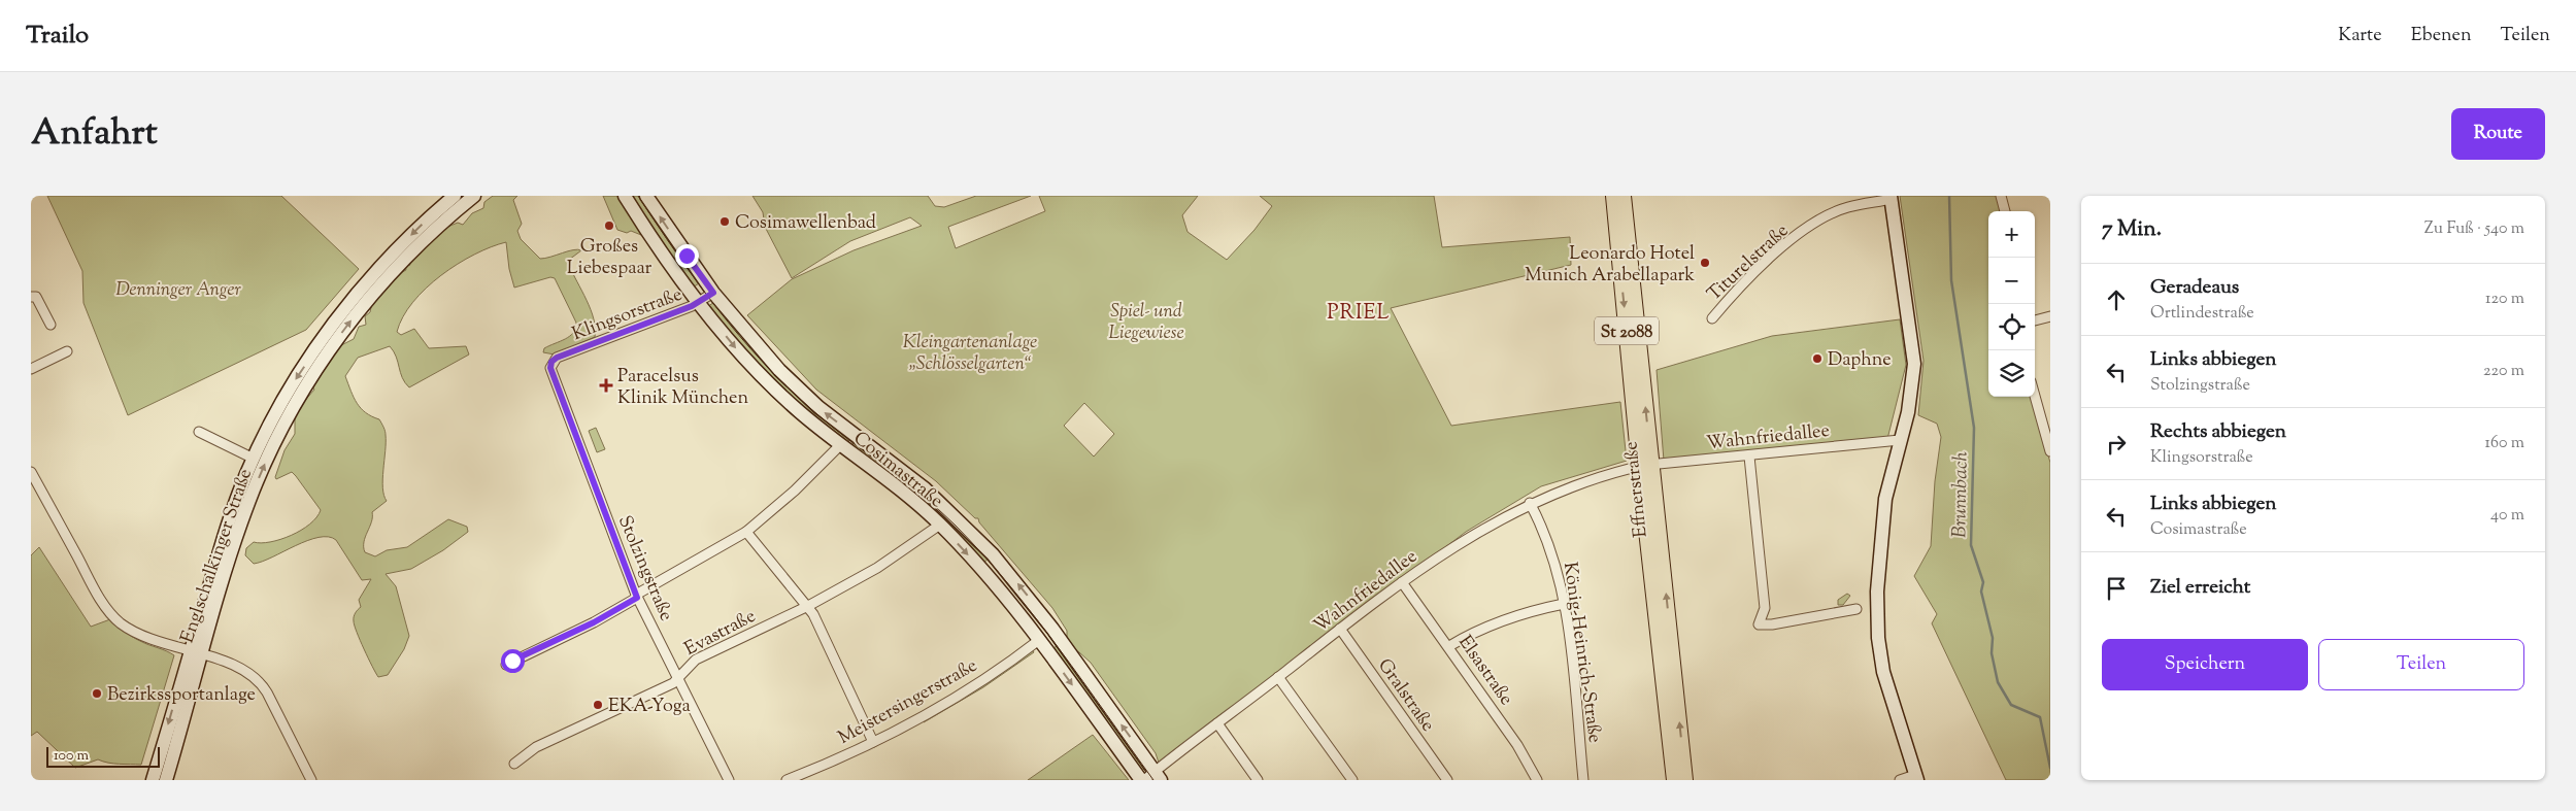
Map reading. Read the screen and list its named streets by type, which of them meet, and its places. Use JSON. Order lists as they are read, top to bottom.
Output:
{
  "streets": {
    "main road": [
      "St 2088",
      "Cosimastraße",
      "Effnerstraße",
      "Englschalkinger Straße"
    ],
    "street": [
      "Titurelstraße",
      "Klingsorstraße",
      "Wahnfriedallee",
      "Stolzingstraße",
      "Evastraße",
      "König-Heinrich-Straße",
      "Elsastraße",
      "Gralstraße",
      "Meistersingerstraße"
    ]
  },
  "crossings": [
    ["Klingsorstraße", "Cosimastraße"],
    ["Klingsorstraße", "Stolzingstraße"],
    ["Wahnfriedallee", "Cosimastraße"],
    ["Wahnfriedallee", "Effnerstraße"],
    ["Wahnfriedallee", "König-Heinrich-Straße"],
    ["Wahnfriedallee", "Elsastraße"],
    ["Wahnfriedallee", "Gralstraße"],
    ["Cosimastraße", "Evastraße"],
    ["Cosimastraße", "Meistersingerstraße"],
    ["Stolzingstraße", "Evastraße"]
  ],
  "districts": ["PRIEL"],
  "water": ["Brunnbach"],
  "parks": ["Denninger Anger", "Spiel- und Liegewiese", "Kleingartenanlage „Schlösselgarten“"],
  "places": {
    "other": [
      "Cosimawellenbad",
      "Großes Liebespaar",
      "Leonardo Hotel Munich Arabellapark",
      "Daphne",
      "Bezirkssportanlage",
      "EKA-Yoga"
    ],
    "health": ["Paracelsus Klinik München"]
  },
  "scale_bar": "100 m",
  "page": {
    "header": "Trailo",
    "nav": ["Karte", "Ebenen", "Teilen"],
    "title": "Anfahrt",
    "buttons": [
      "Route",
      ["Speichern", "Teilen"]
    ],
    "heading": ["7 Min.", "Zu Fuß · 540 m"],
    "map_buttons": ["+", "−"],
    "list": [
      ["Geradeaus", "Ortlindestraße", "120 m"],
      ["Links abbiegen", "Stolzingstraße", "220 m"],
      ["Rechts abbiegen", "Klingsorstraße", "160 m"],
      ["Links abbiegen", "Cosimastraße", "40 m"],
      "Ziel erreicht"
    ],
    "scale": "100 m"
  }
}
